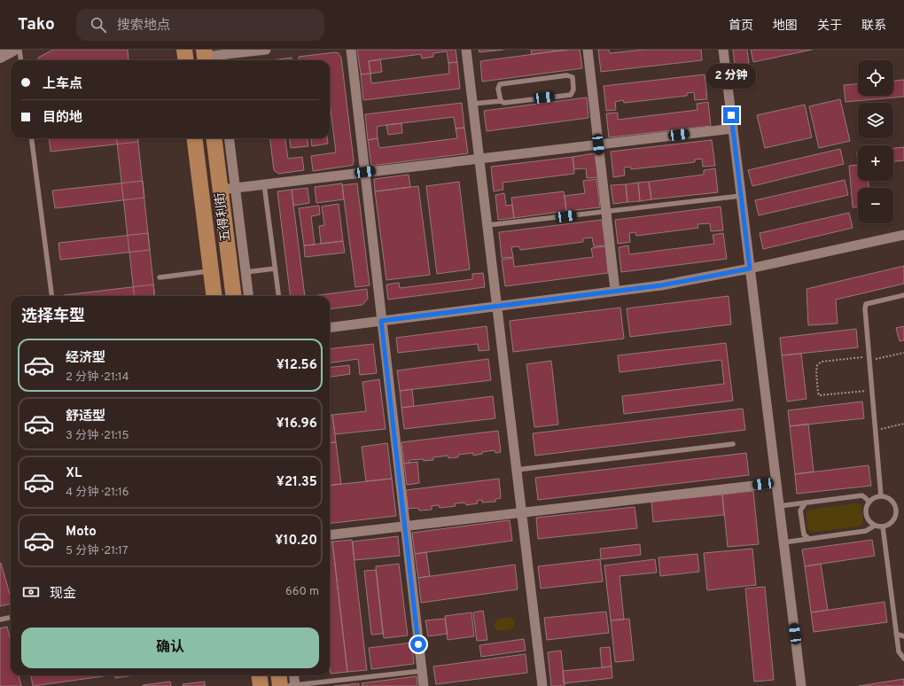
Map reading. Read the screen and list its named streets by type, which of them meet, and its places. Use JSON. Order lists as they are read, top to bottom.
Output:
{
  "streets": {
    "main road": ["五得利街"]
  },
  "page": {
    "header": "Tako",
    "search": "搜索地点",
    "nav": [
      "首页",
      "地图",
      "关于",
      "联系"
    ],
    "map_buttons": ["+", "−"],
    "banner": ["上车点", "目的地"],
    "bubble": "2 分钟",
    "heading": "选择车型",
    "list": [
      {
        "name": "经济型",
        "note": "2 分钟 · 21:14",
        "value": "¥12.56"
      },
      {
        "name": "舒适型",
        "note": "3 分钟 · 21:15",
        "value": "¥16.96"
      },
      {
        "name": "XL",
        "note": "4 分钟 · 21:16",
        "value": "¥21.35"
      },
      {
        "name": "Moto",
        "note": "5 分钟 · 21:17",
        "value": "¥10.20"
      }
    ],
    "pay": ["现金", "660 m"],
    "buttons": "确认"
  }
}
